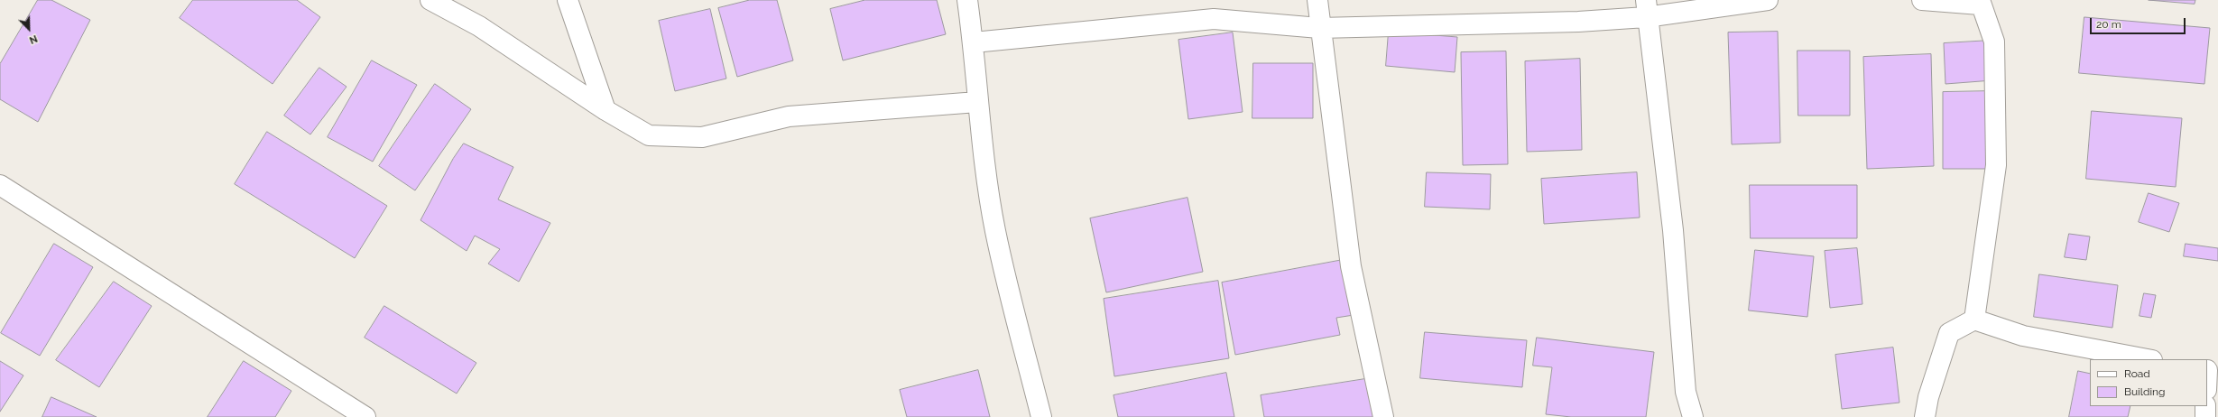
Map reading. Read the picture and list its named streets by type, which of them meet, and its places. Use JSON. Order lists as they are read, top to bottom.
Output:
{
  "legend": ["Road", "Building"],
  "scale_bar": "20 m",
  "north": "bottom right"
}
